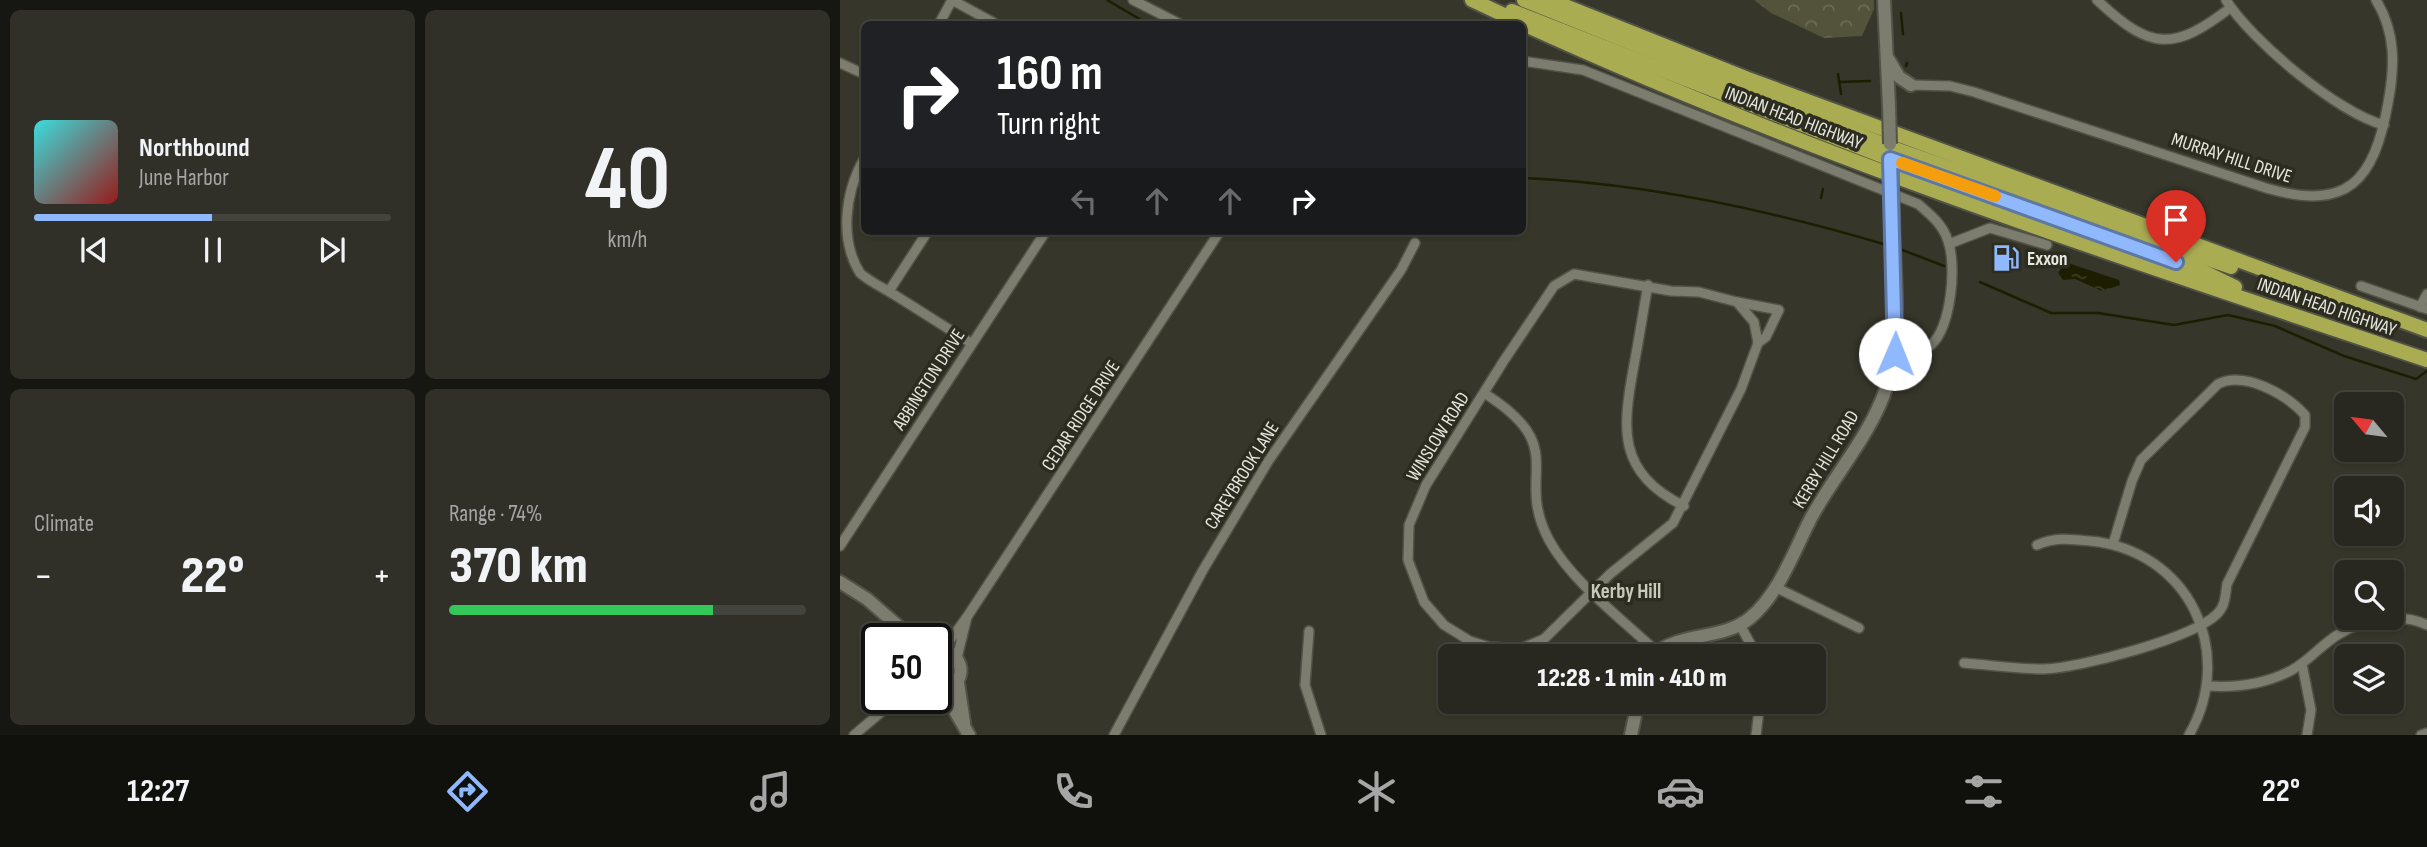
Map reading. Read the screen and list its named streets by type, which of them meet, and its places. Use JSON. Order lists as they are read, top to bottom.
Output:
{
  "streets": {
    "highway": ["INDIAN HEAD HIGHWAY"],
    "main road": ["KERBY HILL ROAD"],
    "street": [
      "MURRAY HILL DRIVE",
      "ABBINGTON DRIVE",
      "CEDAR RIDGE DRIVE",
      "WINSLOW ROAD",
      "CAREYBROOK LANE"
    ]
  },
  "districts": ["Kerby Hill"],
  "places": {
    "fuel station": ["Exxon"]
  },
  "north": "top left",
  "page": {
    "tile": [
      ["40", "km/h"],
      "Climate",
      ["Range · 74%", "370 km"]
    ],
    "turn": ["160 m", "Turn right"],
    "song": ["Northbound", "June Harbor"],
    "heat": ["−", "22°", "+"],
    "limit": "50",
    "trip": "12:28 · 1 min · 410 m",
    "tabs": ["12:27", "22°"]
  }
}
